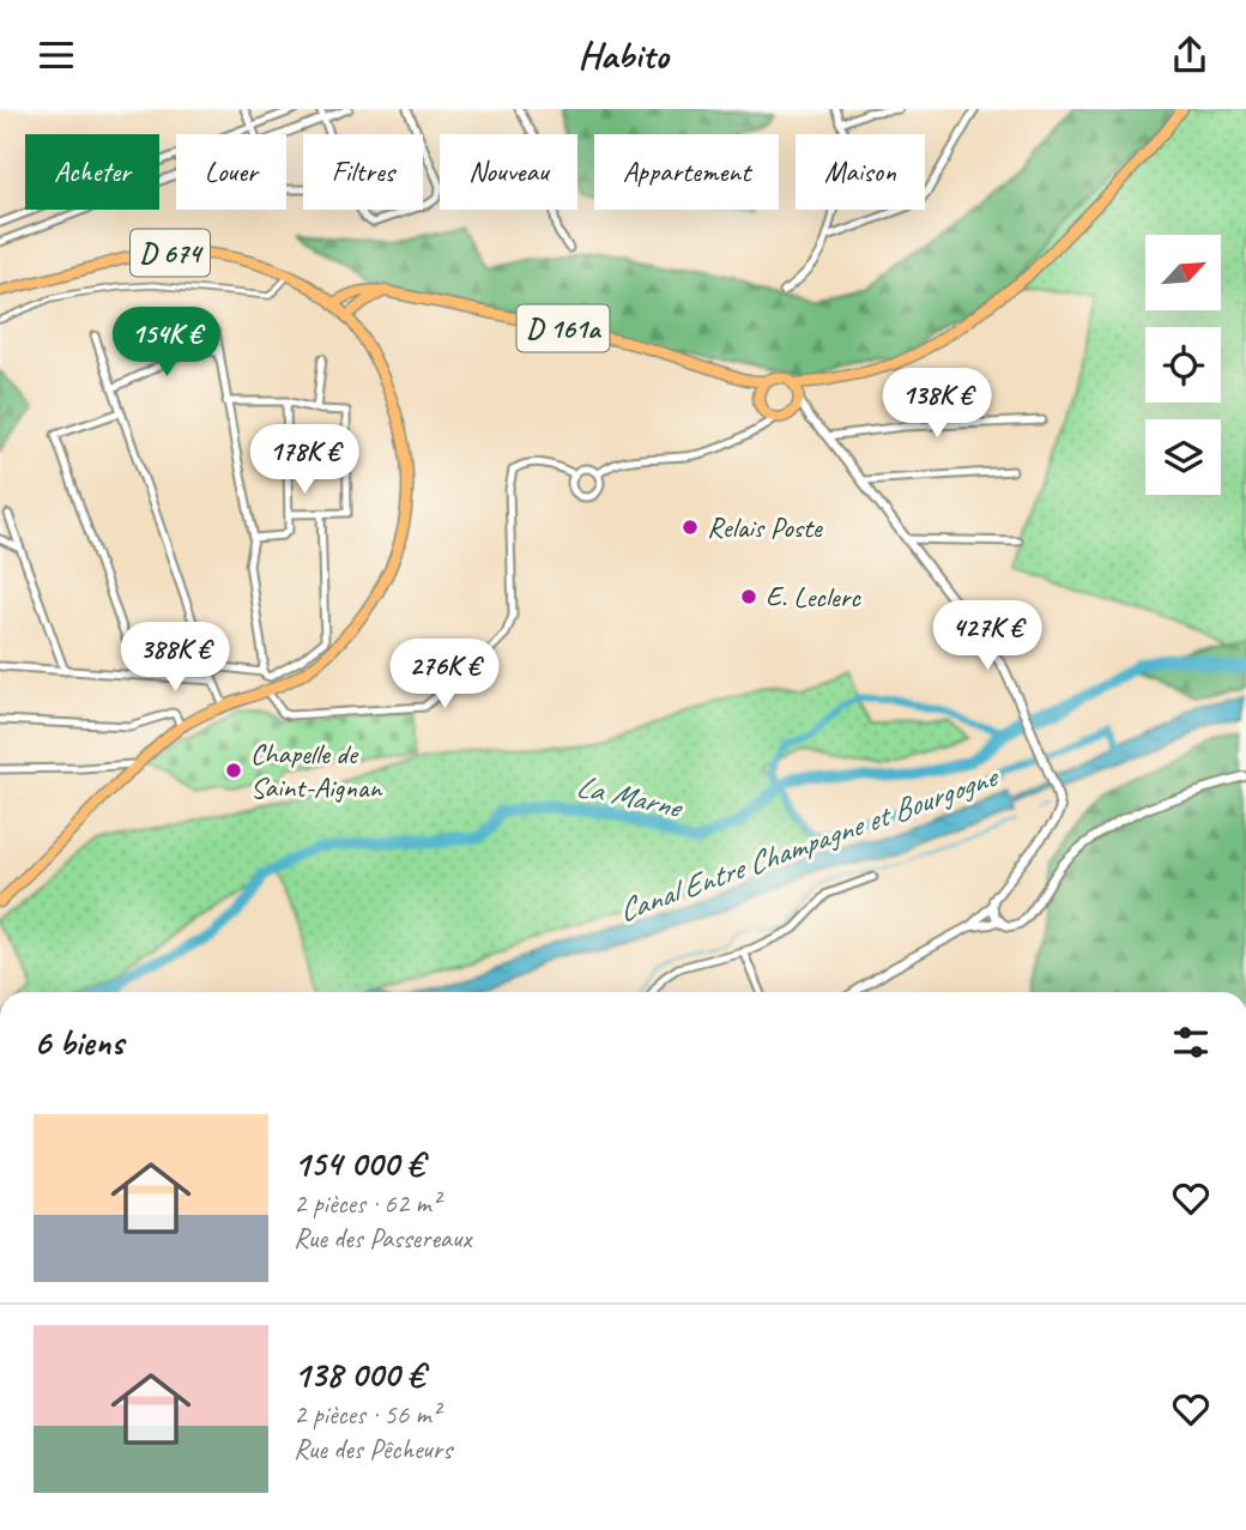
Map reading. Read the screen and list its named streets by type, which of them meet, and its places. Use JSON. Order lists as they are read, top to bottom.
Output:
{
  "streets": {
    "main road": ["D 674", "D 161a"]
  },
  "crossings": [
    ["D 674", "D 161a"]
  ],
  "water": ["La Marne", "Canal Entre Champagne et Bourgogne"],
  "places": ["Relais Poste", "E. Leclerc", "Chapelle de Saint-Aignan"],
  "north": "top right",
  "page": {
    "header": "Habito",
    "chip": [
      "Acheter",
      "Louer",
      "Filtres",
      "Nouveau",
      "Appartement",
      "Maison"
    ],
    "price": [
      "154K €",
      "138K €",
      "178K €",
      "427K €",
      "388K €",
      "276K €"
    ],
    "heading": "6 biens",
    "list": [
      {
        "name": "154 000 €",
        "note": "2 pièces · 62 m² · Rue des Passereaux"
      },
      {
        "name": "138 000 €",
        "note": "2 pièces · 56 m² · Rue des Pêcheurs"
      }
    ]
  }
}
